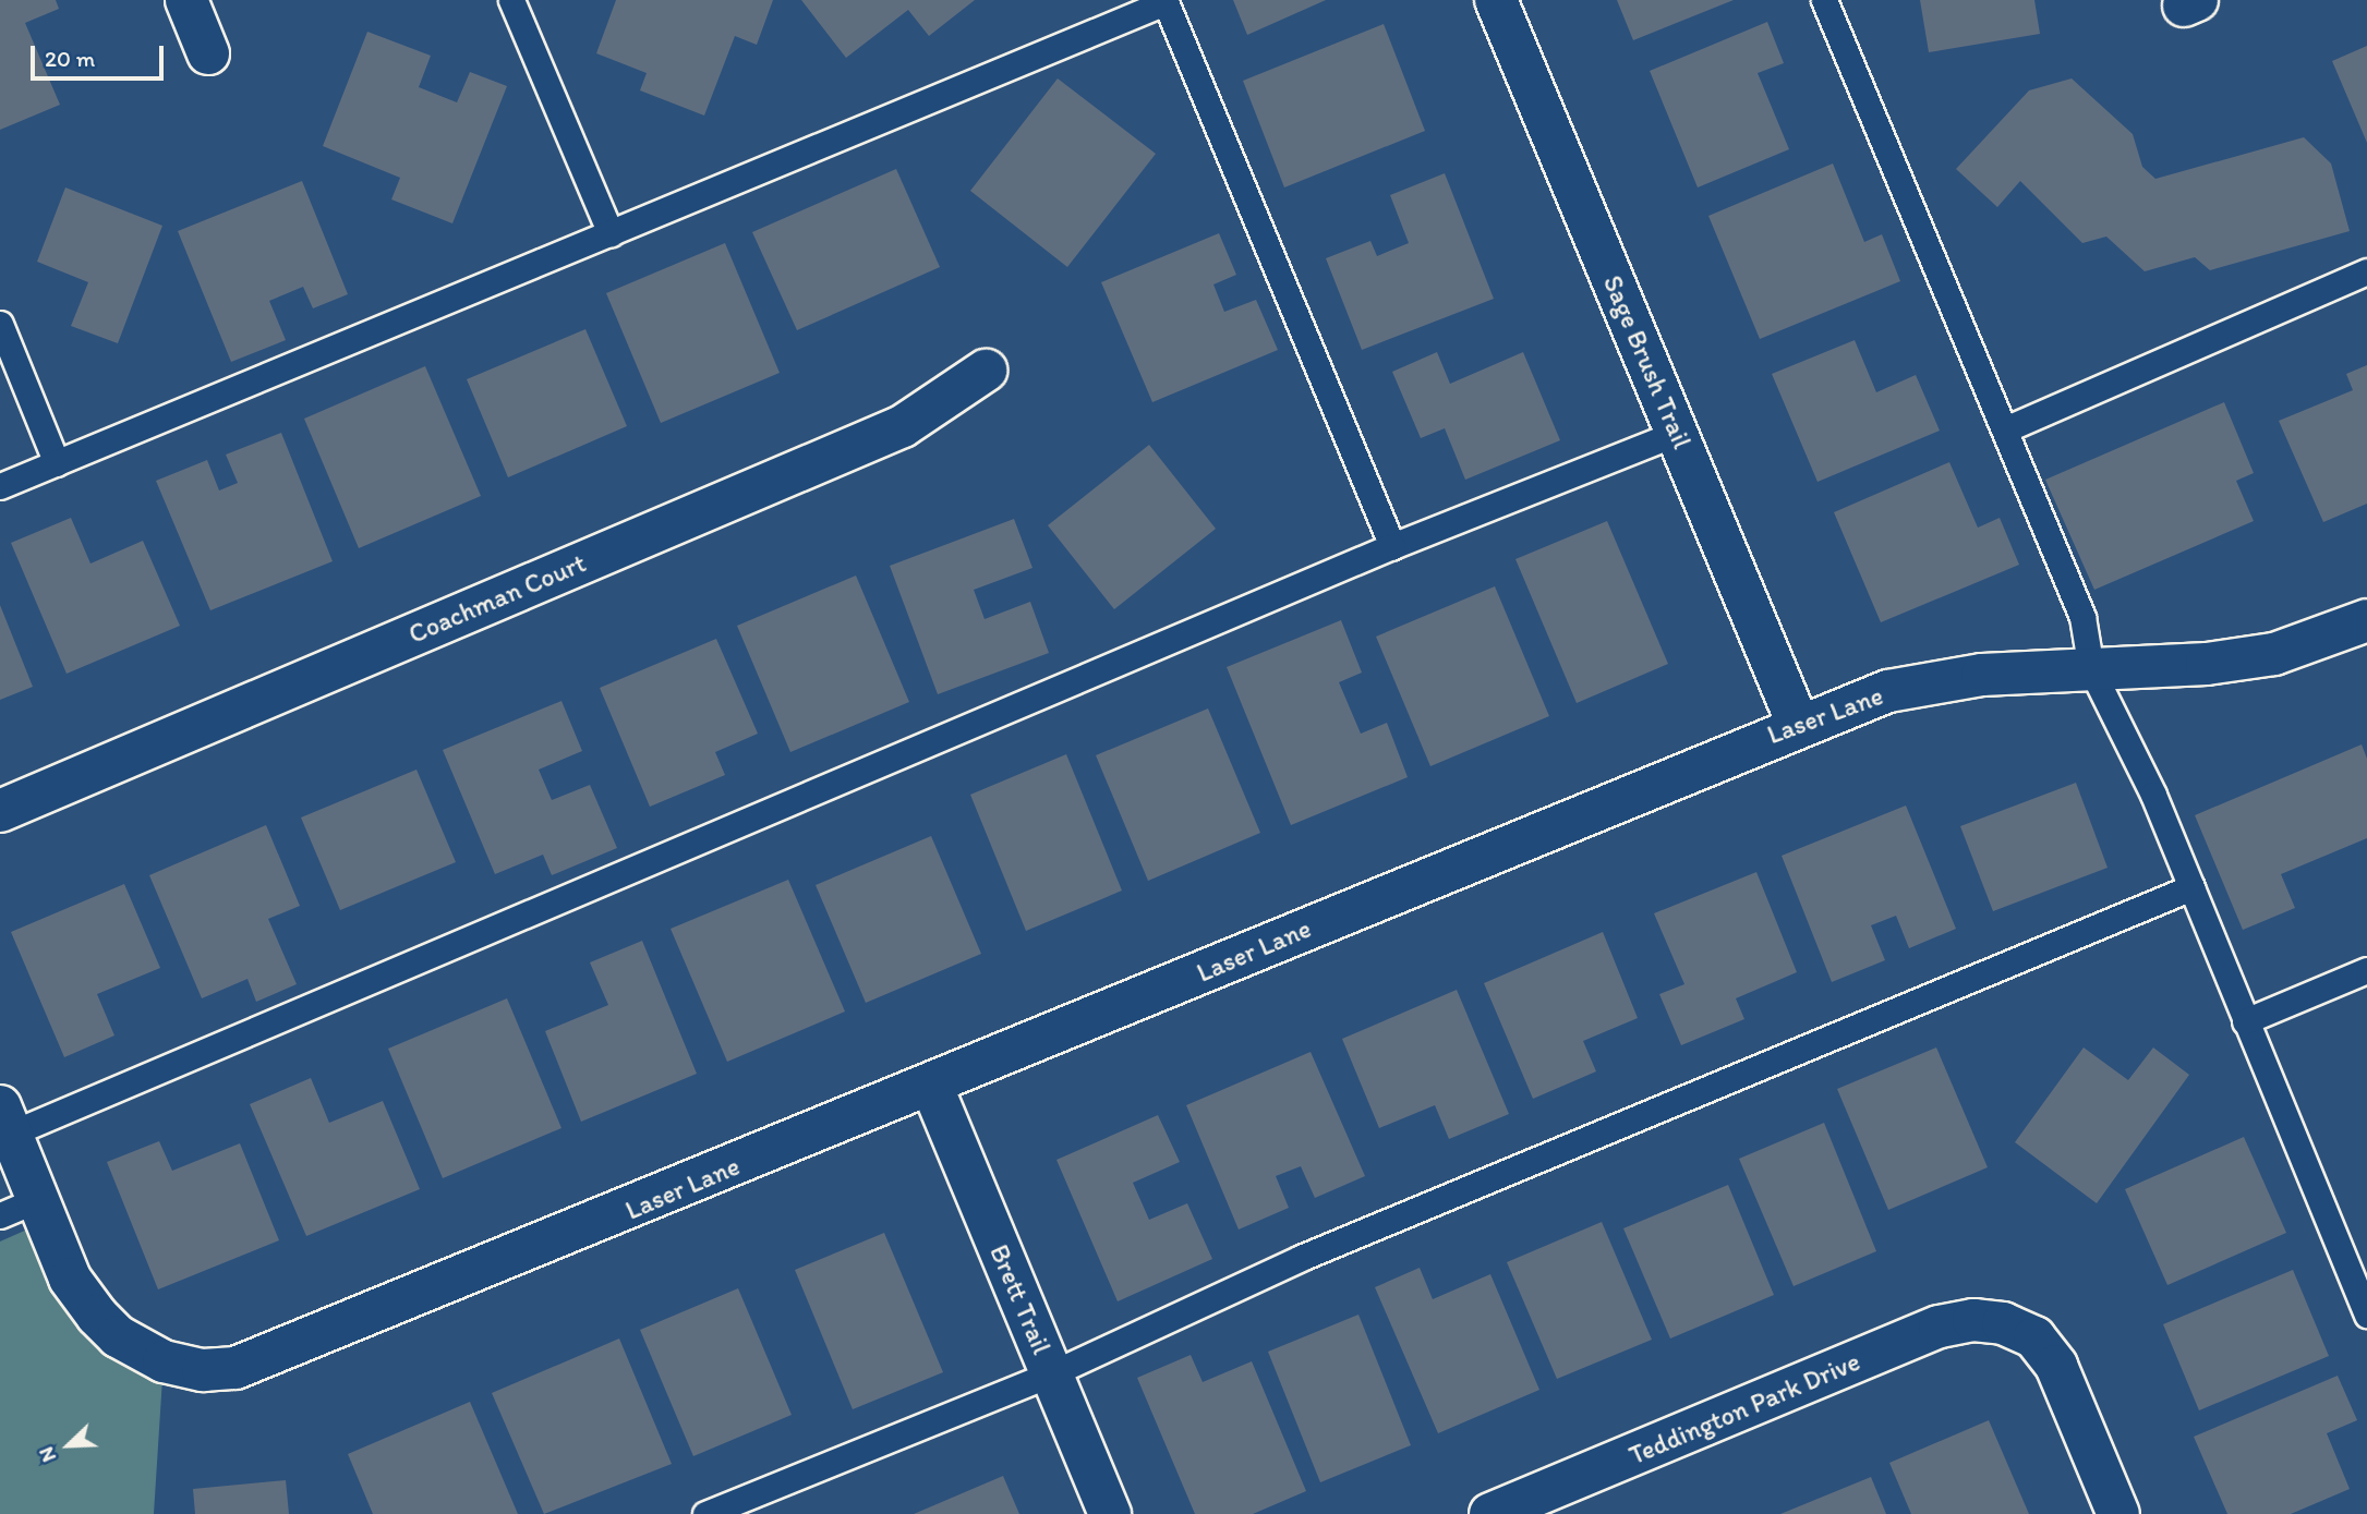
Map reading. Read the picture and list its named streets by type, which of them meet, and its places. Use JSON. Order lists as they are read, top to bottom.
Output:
{
  "streets": {
    "street": [
      "Sage Brush Trail",
      "Coachman Court",
      "Laser Lane",
      "Brett Trail",
      "Teddington Park Drive"
    ]
  },
  "crossings": [
    ["Sage Brush Trail", "Laser Lane"],
    ["Laser Lane", "Brett Trail"]
  ],
  "scale_bar": "20 m",
  "north": "bottom left"
}
